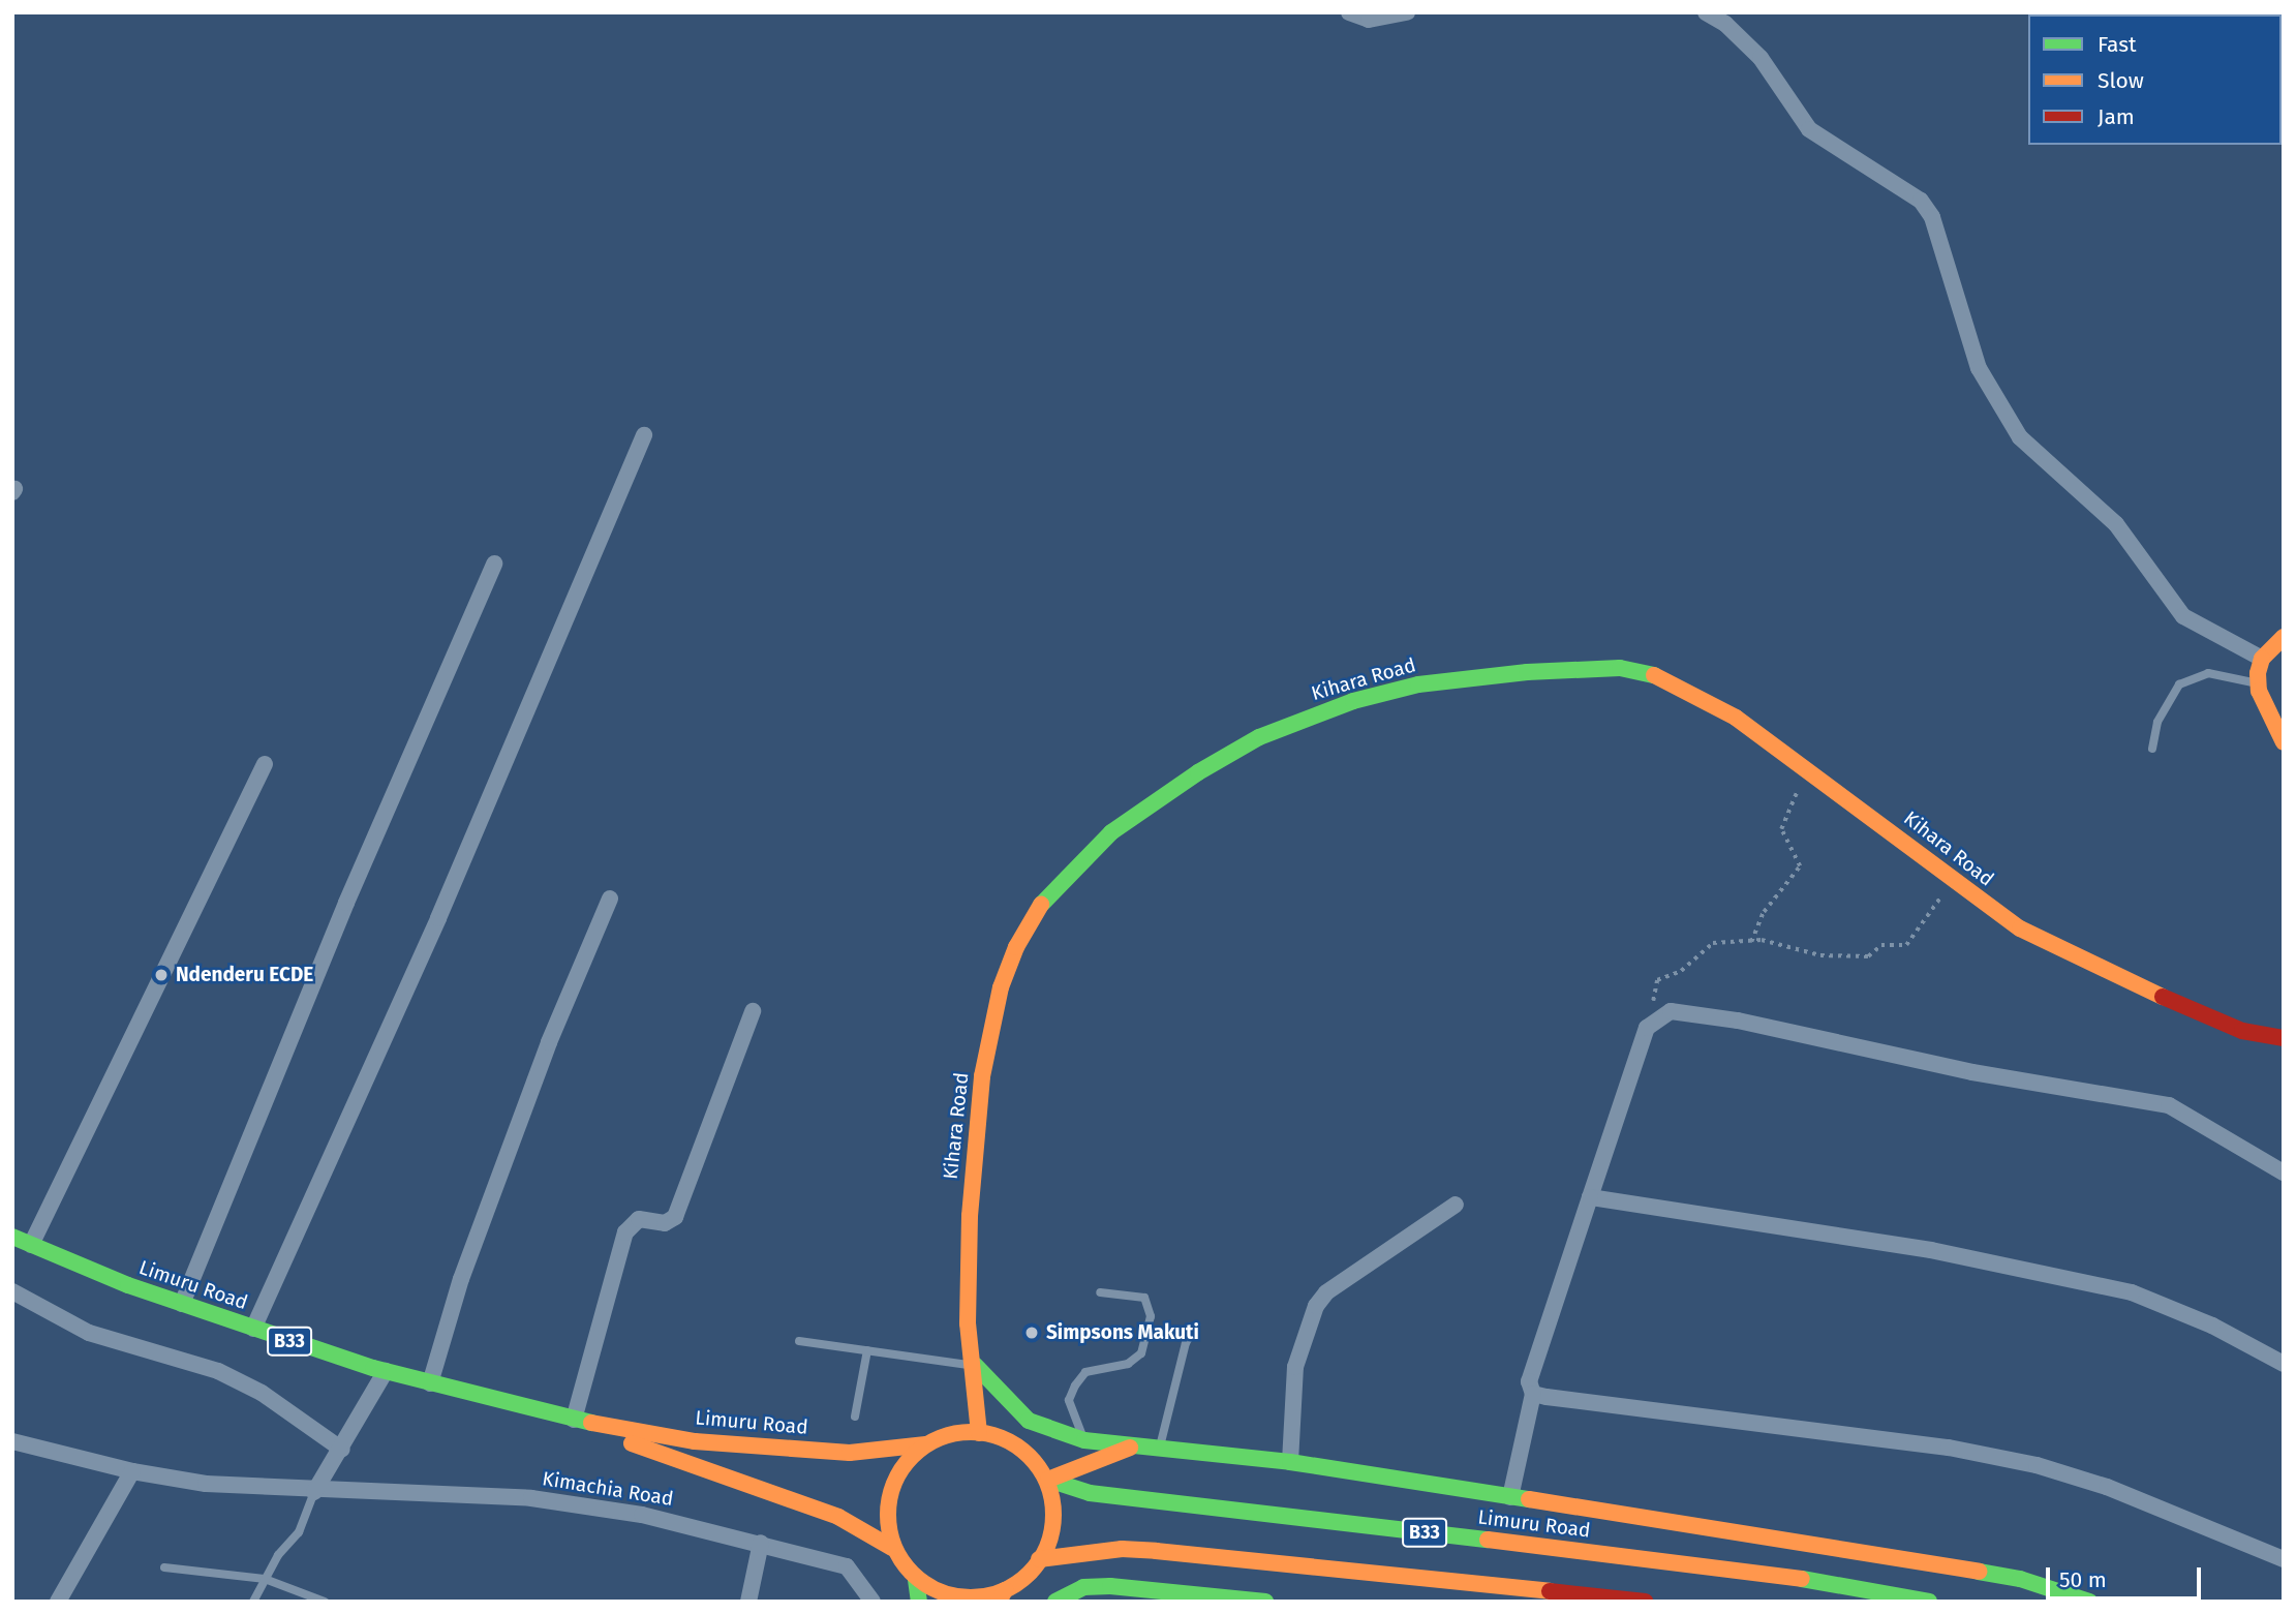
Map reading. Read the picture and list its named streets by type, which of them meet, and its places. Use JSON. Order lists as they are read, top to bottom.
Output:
{
  "streets": {
    "main road": ["Kihara Road", "Limuru Road", "B33"],
    "street": ["Kimachia Road"]
  },
  "crossings": [
    ["Kihara Road", "Limuru Road"],
    ["Kihara Road", "B33"],
    ["Limuru Road", "B33"]
  ],
  "places": ["Ndenderu ECDE", "Simpsons Makuti"],
  "legend": ["Fast", "Slow", "Jam"],
  "scale_bar": "50 m"
}
